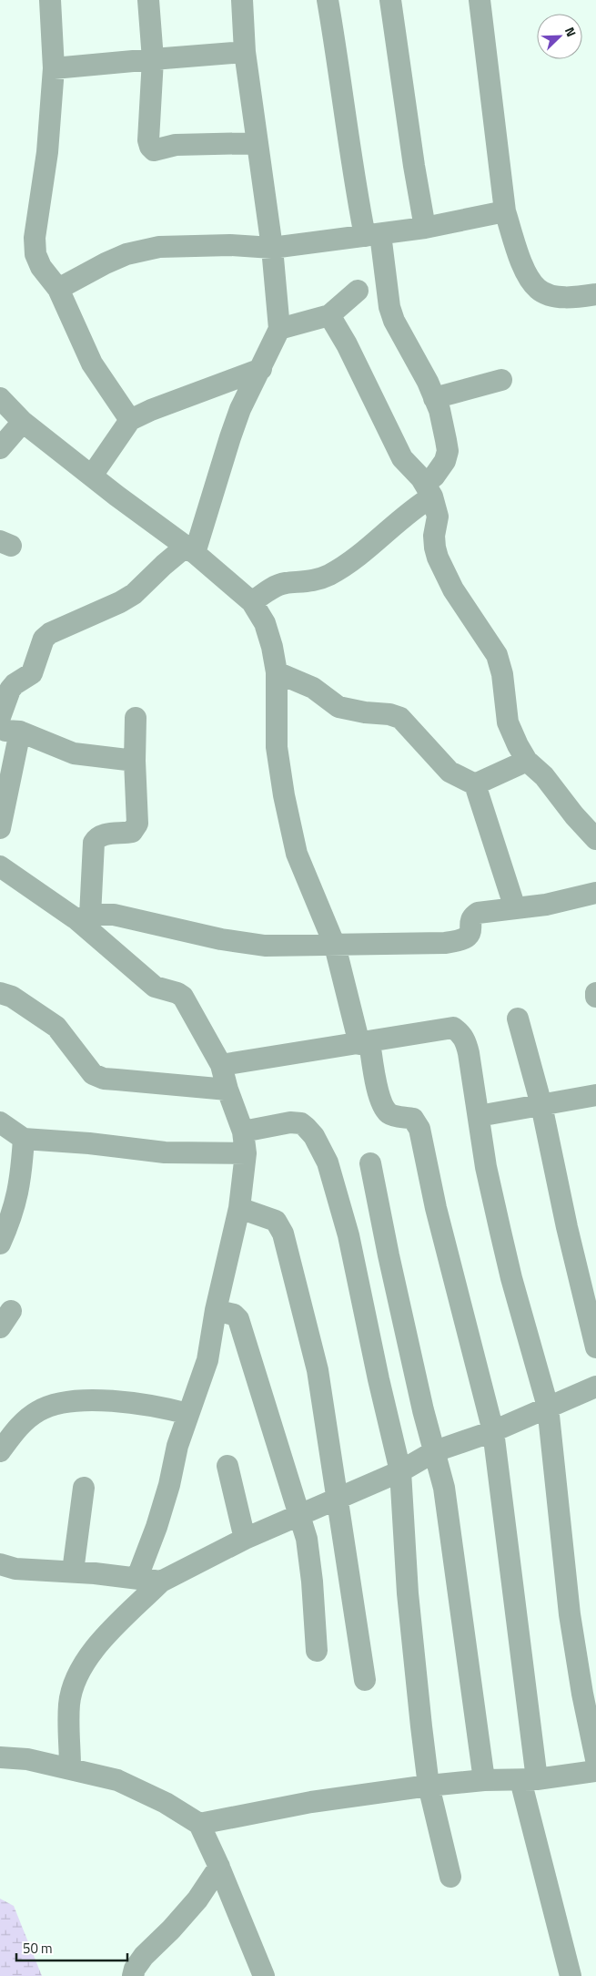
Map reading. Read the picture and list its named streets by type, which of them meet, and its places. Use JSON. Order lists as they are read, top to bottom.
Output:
{
  "scale_bar": "50 m",
  "north": "top right"
}
